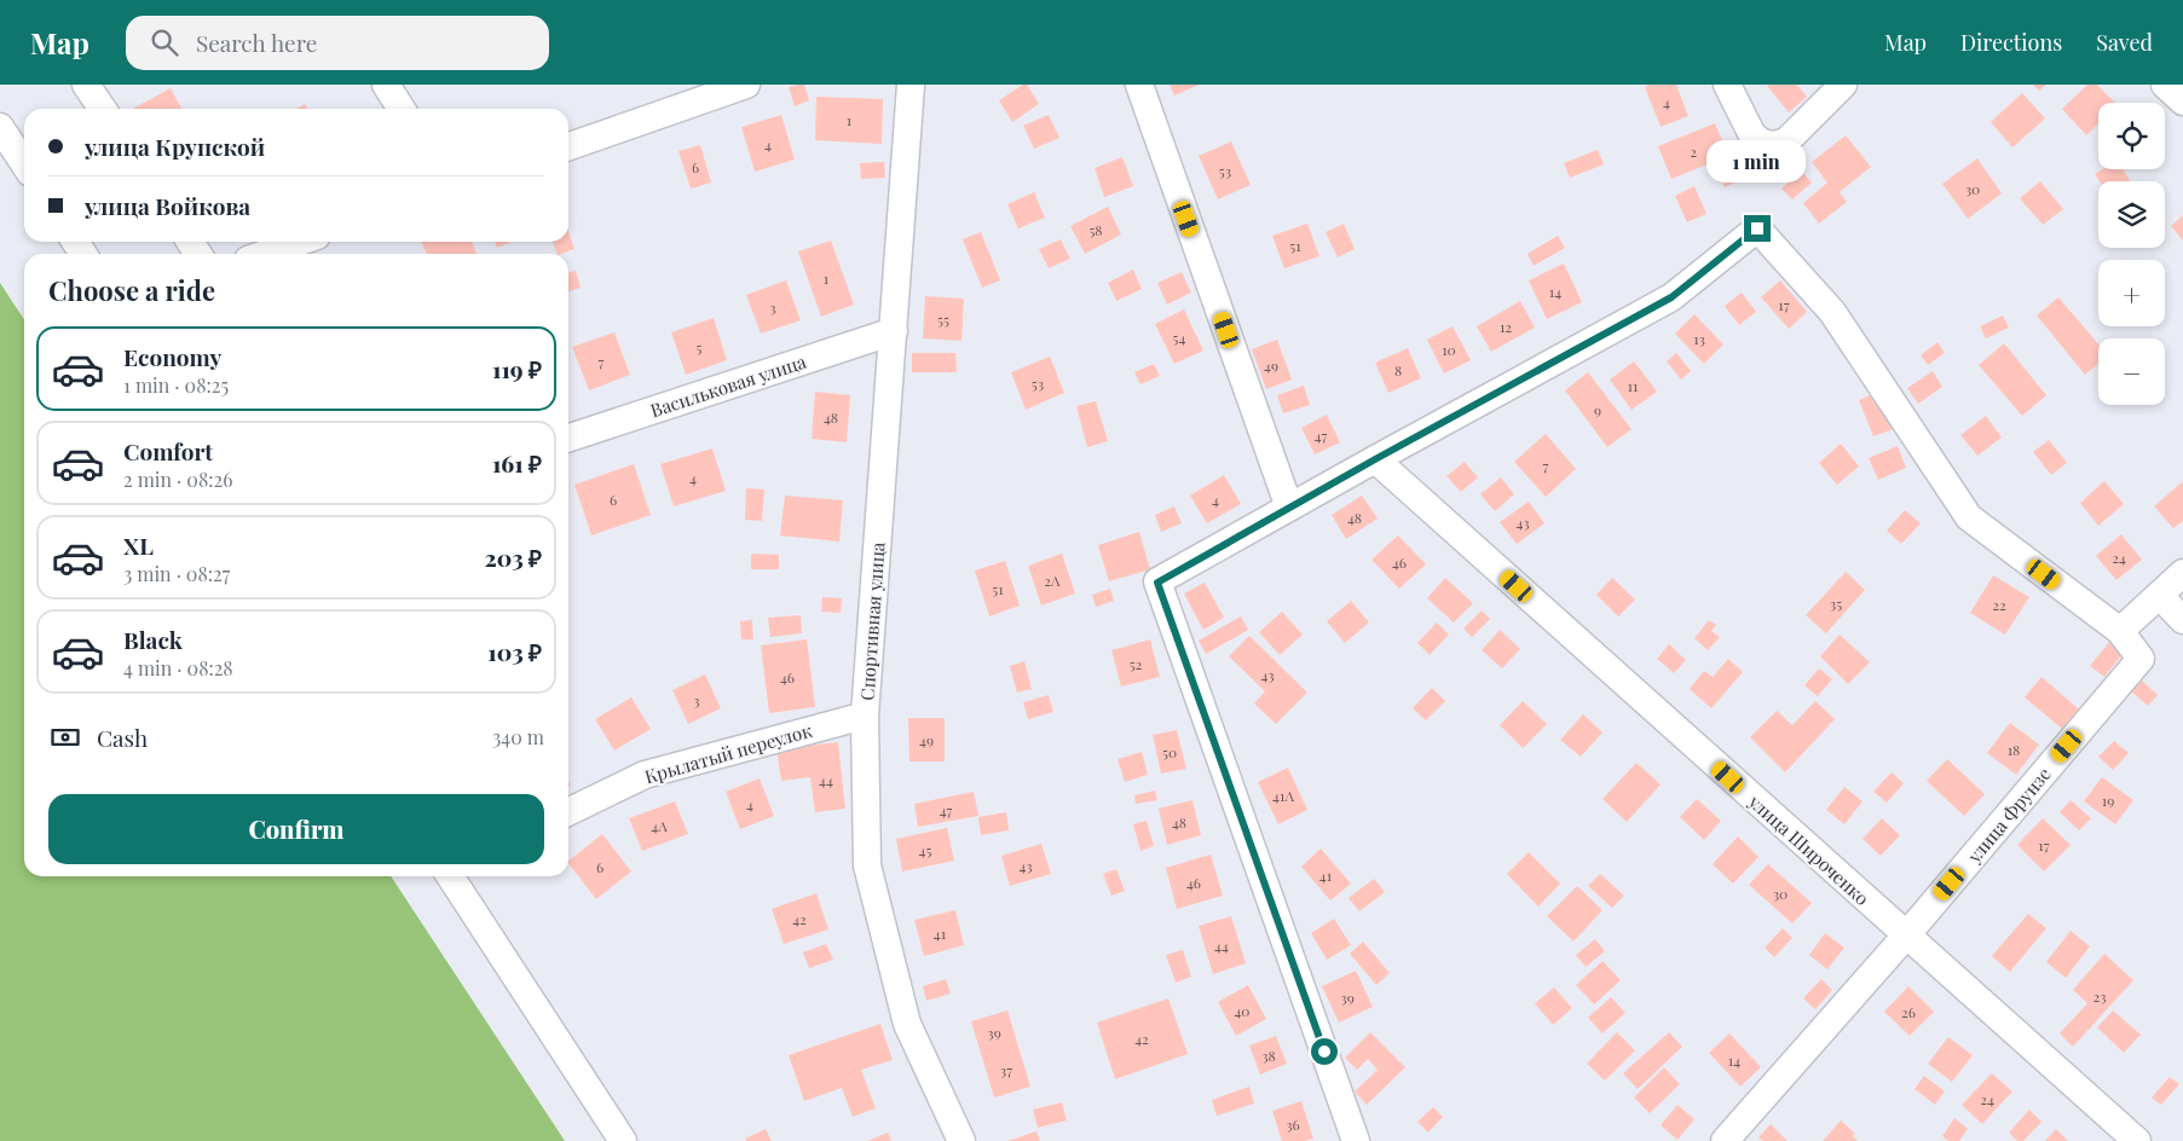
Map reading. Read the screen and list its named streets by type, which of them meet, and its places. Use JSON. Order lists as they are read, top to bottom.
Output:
{
  "streets": {
    "street": [
      "Васильковая улица",
      "Спортивная улица",
      "Крылатый переулок",
      "улица Фрунзе",
      "улица Широченко"
    ]
  },
  "crossings": [
    ["Васильковая улица", "Спортивная улица"],
    ["Спортивная улица", "Крылатый переулок"],
    ["улица Фрунзе", "улица Широченко"]
  ],
  "house_numbers": [
    "4",
    "1",
    "4",
    "2",
    "6",
    "53",
    "30",
    "58",
    "51",
    "1",
    "14",
    "17",
    "3",
    "55",
    "12",
    "54",
    "13",
    "5",
    "10",
    "7",
    "49",
    "8",
    "53",
    "11",
    "9",
    "48",
    "47",
    "7",
    "4",
    "6",
    "4",
    "48",
    "43",
    "24",
    "46",
    "2А",
    "51",
    "35",
    "22",
    "52",
    "43",
    "46",
    "3",
    "49",
    "18",
    "50",
    "44",
    "41А",
    "19",
    "4",
    "47",
    "48",
    "4А",
    "17",
    "45",
    "43",
    "6",
    "41",
    "46",
    "30",
    "42",
    "41",
    "44",
    "23",
    "39",
    "40",
    "26",
    "39",
    "42",
    "38",
    "14",
    "37",
    "24",
    "36"
  ],
  "page": {
    "header": "Map",
    "search": "Search here",
    "nav": ["Map", "Directions", "Saved"],
    "map_buttons": ["+", "−"],
    "banner": ["улица Крупской", "улица Войкова"],
    "bubble": "1 min",
    "heading": "Choose a ride",
    "list": [
      {
        "name": "Economy",
        "note": "1 min · 08:25",
        "value": "119 ₽"
      },
      {
        "name": "Comfort",
        "note": "2 min · 08:26",
        "value": "161 ₽"
      },
      {
        "name": "XL",
        "note": "3 min · 08:27",
        "value": "203 ₽"
      },
      {
        "name": "Black",
        "note": "4 min · 08:28",
        "value": "103 ₽"
      }
    ],
    "pay": ["Cash", "340 m"],
    "buttons": "Confirm"
  }
}
